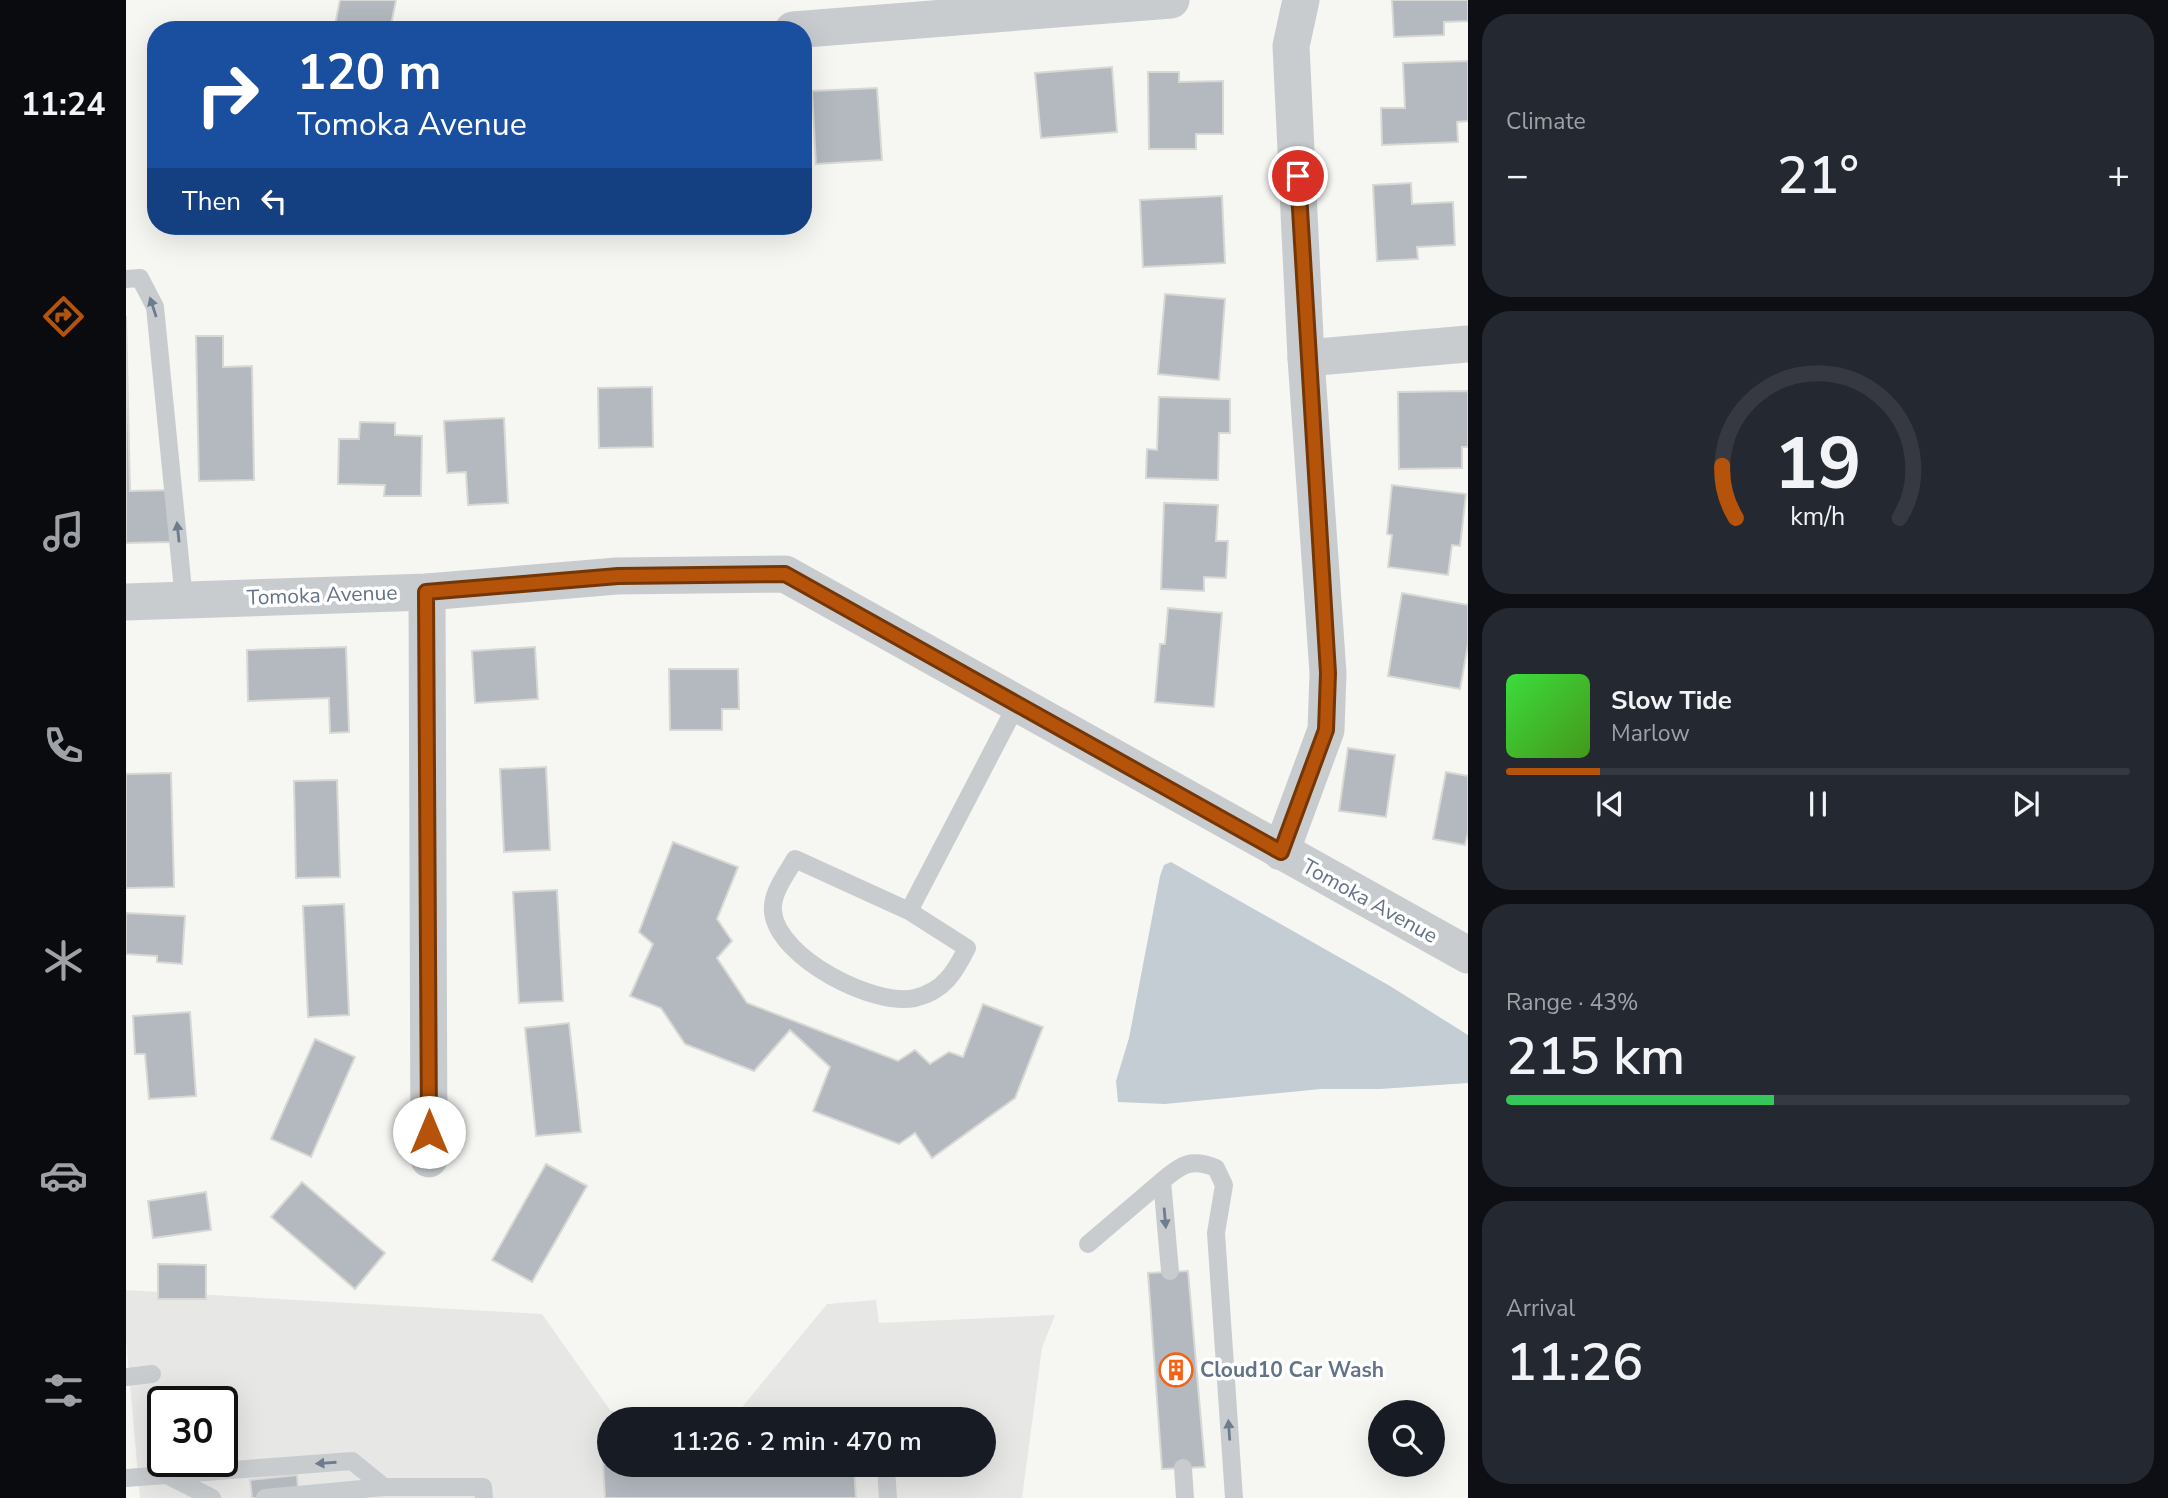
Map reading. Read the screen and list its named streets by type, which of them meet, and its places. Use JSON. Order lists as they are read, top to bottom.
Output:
{
  "streets": {
    "street": ["Tomoka Avenue"]
  },
  "places": {
    "building": ["Cloud10 Car Wash"]
  },
  "page": {
    "tabs": "11:24",
    "tile": [
      "Climate",
      ["Range · 43%", "215 km"],
      ["Arrival", "11:26"]
    ],
    "turn": ["120 m", "Tomoka Avenue"],
    "heat": ["−", "21°", "+"],
    "then": "Then",
    "song": ["Slow Tide", "Marlow"],
    "limit": "30",
    "trip": "11:26 · 2 min · 470 m",
    "gauge": ["19", "km/h"]
  }
}
